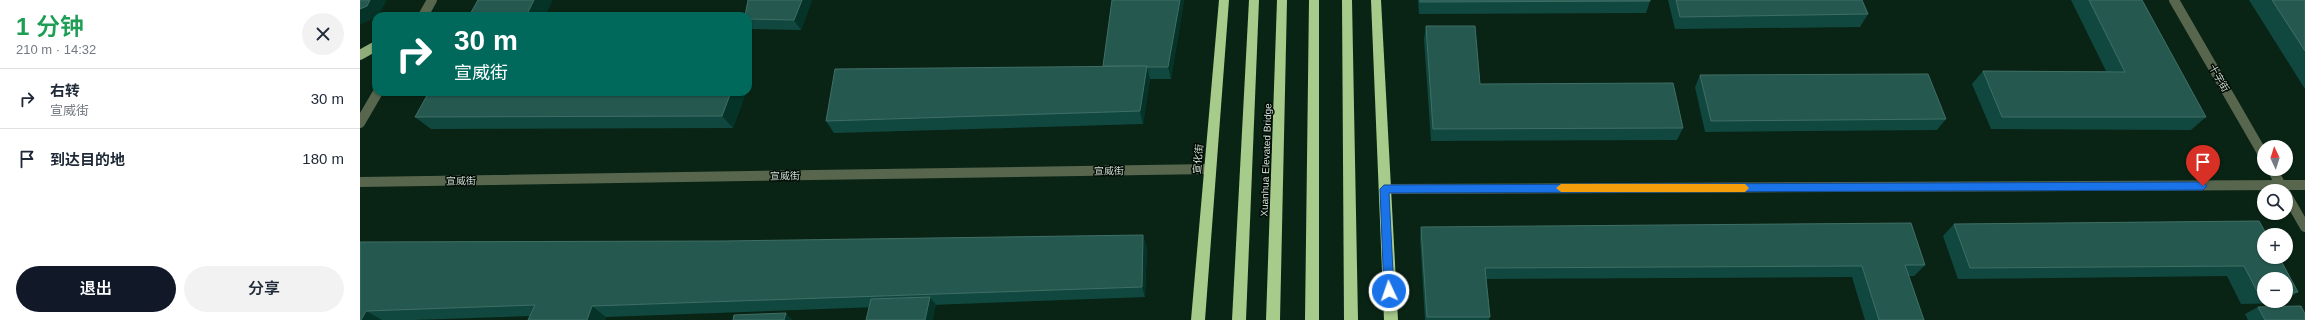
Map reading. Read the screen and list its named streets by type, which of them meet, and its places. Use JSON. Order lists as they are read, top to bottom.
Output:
{
  "streets": {
    "highway": ["宣化街", "Xuanhua Elevated Bridge"],
    "street": ["十字街", "宣威街"]
  },
  "crossings": [
    ["宣化街", "宣威街"]
  ],
  "north": "top",
  "page": {
    "heading": ["1 分钟", "210 m · 14:32"],
    "turn": ["30 m", "宣威街"],
    "list": [
      {
        "name": "右转",
        "note": "宣威街",
        "value": "30 m"
      },
      {
        "name": "到达目的地",
        "value": "180 m"
      }
    ],
    "map_buttons": ["+", "−"],
    "buttons": ["退出", "分享"]
  }
}
